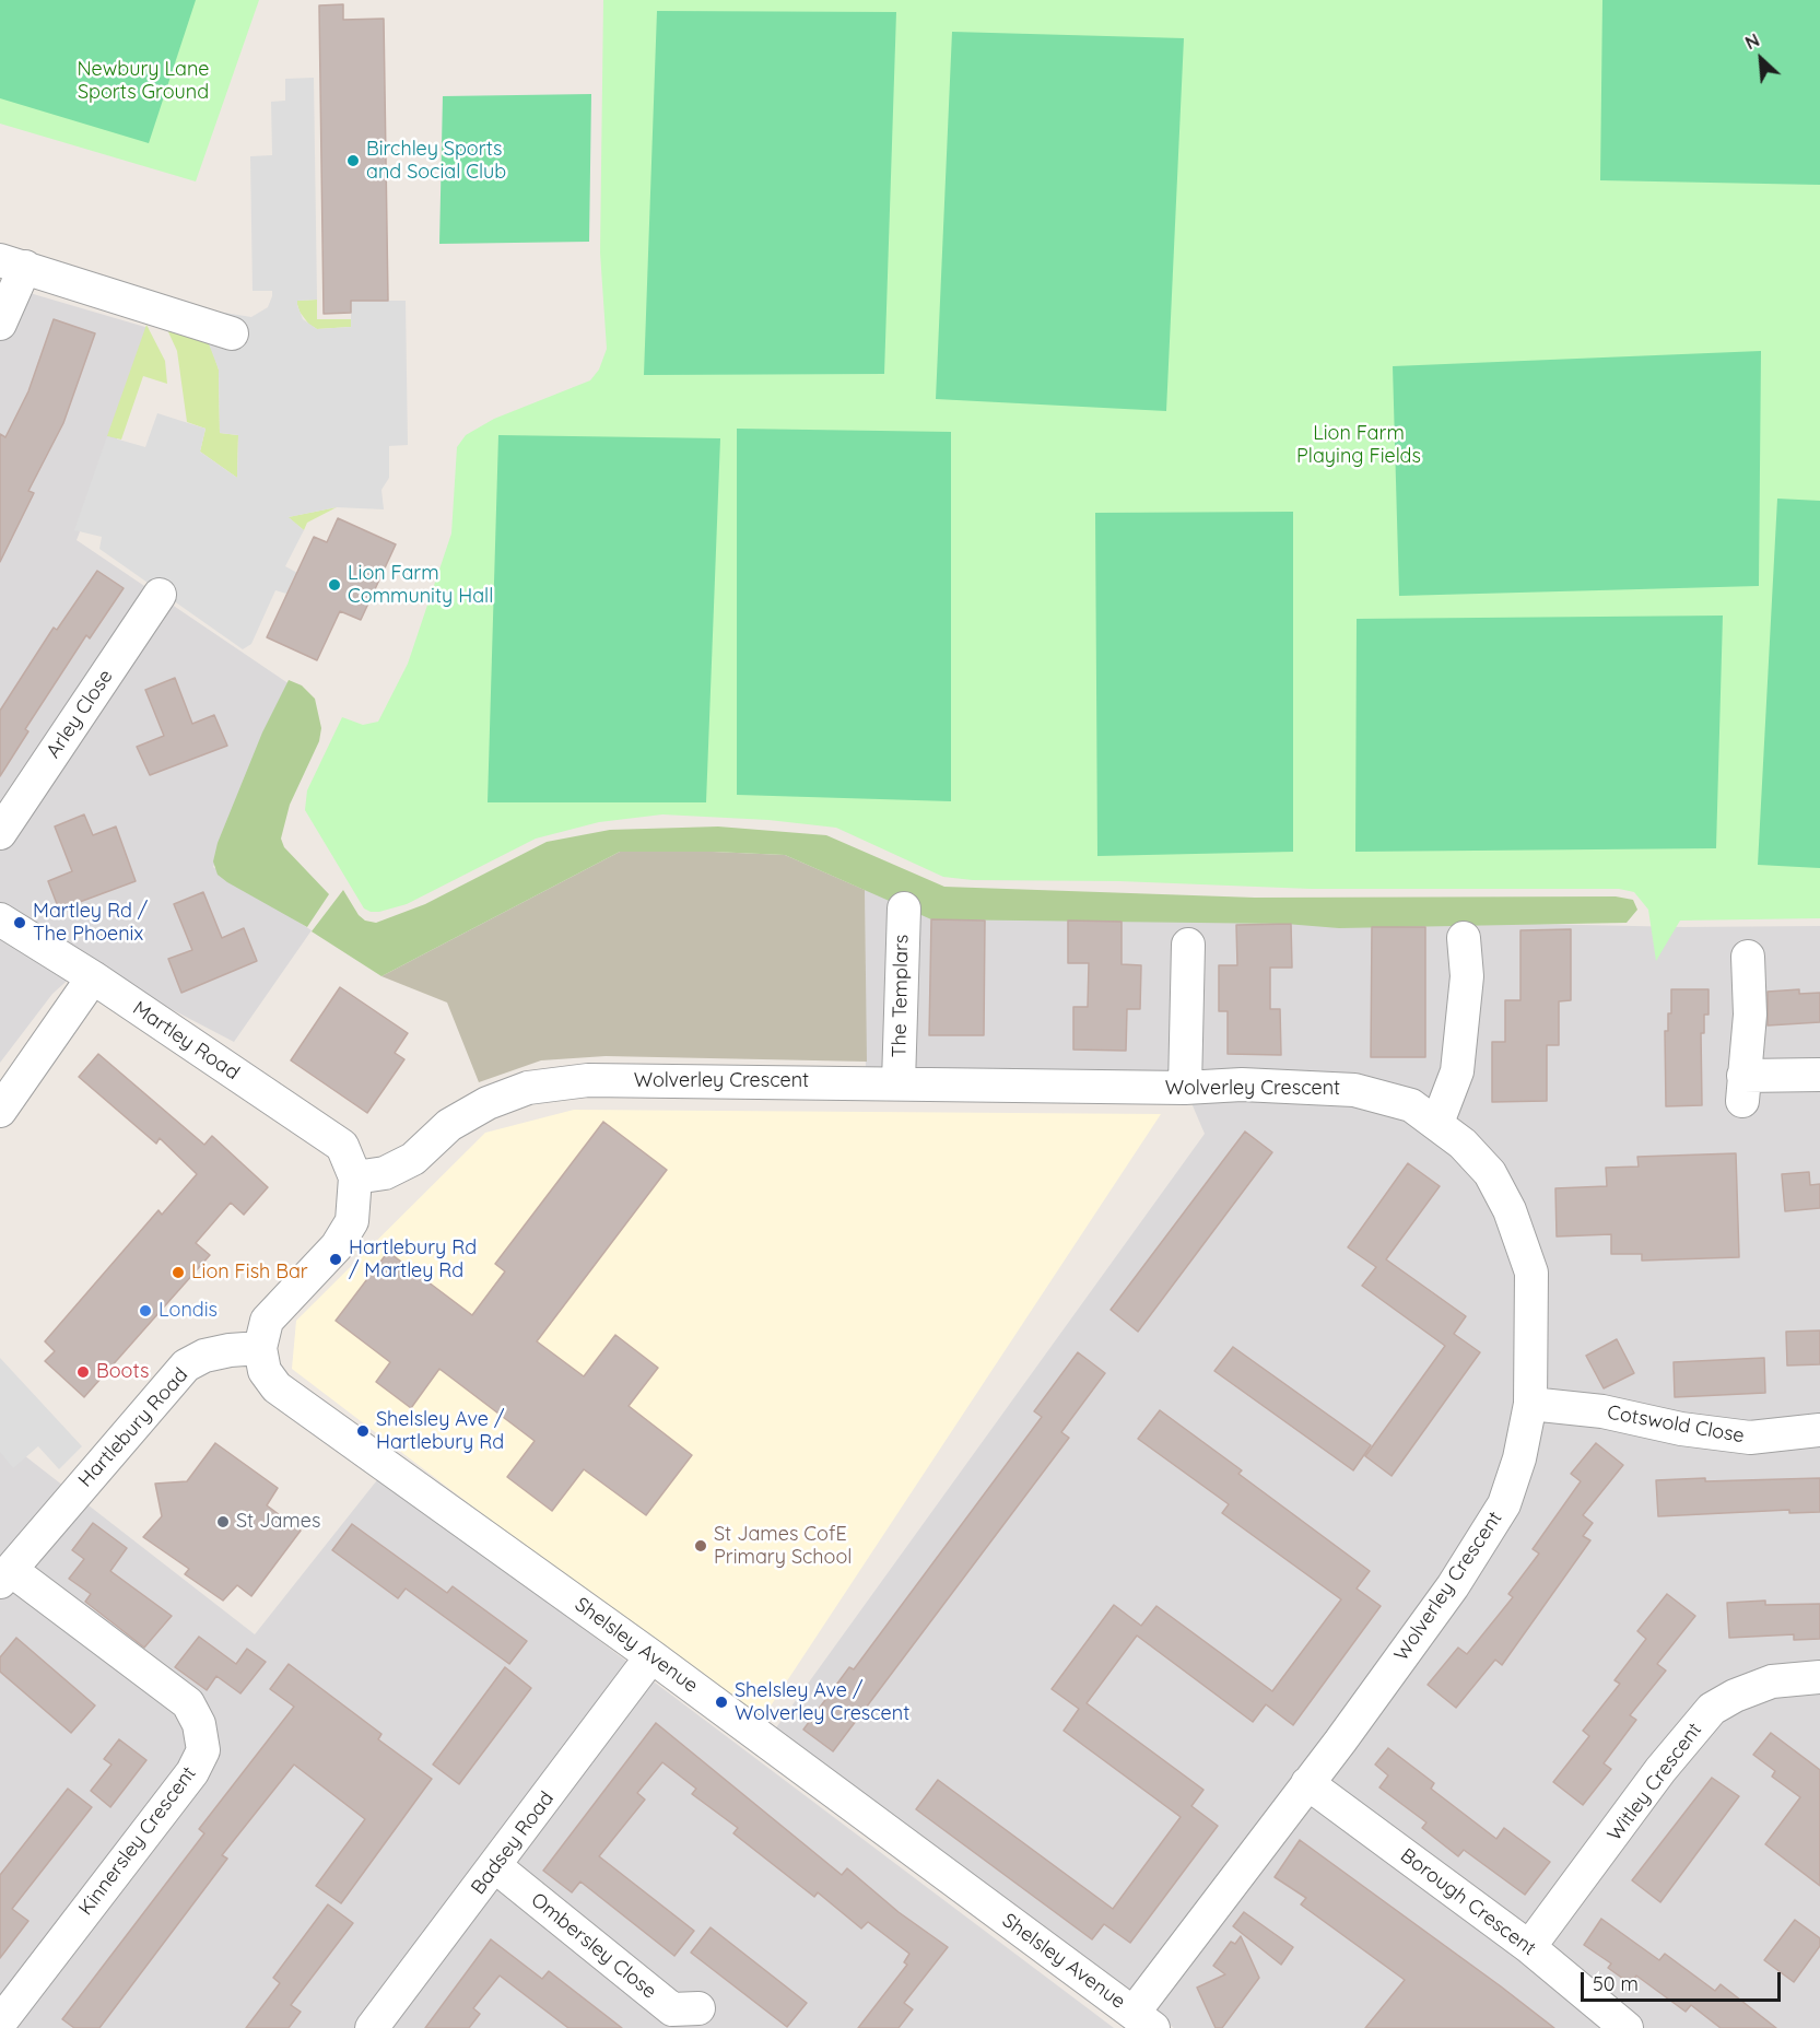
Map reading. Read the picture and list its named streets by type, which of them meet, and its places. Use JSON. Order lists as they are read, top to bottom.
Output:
{
  "streets": {
    "street": [
      "Arley Close",
      "The Templars",
      "Martley Road",
      "Wolverley Crescent",
      "Cotswold Close",
      "Hartlebury Road",
      "Shelsley Avenue",
      "Witley Crescent",
      "Kinnersley Crescent",
      "Badsey Road",
      "Borough Crescent",
      "Ombersley Close"
    ]
  },
  "crossings": [
    ["The Templars", "Wolverley Crescent"],
    ["Martley Road", "Wolverley Crescent"],
    ["Wolverley Crescent", "Cotswold Close"],
    ["Wolverley Crescent", "Shelsley Avenue"],
    ["Wolverley Crescent", "Borough Crescent"],
    ["Hartlebury Road", "Shelsley Avenue"],
    ["Hartlebury Road", "Kinnersley Crescent"],
    ["Shelsley Avenue", "Badsey Road"],
    ["Witley Crescent", "Borough Crescent"],
    ["Badsey Road", "Ombersley Close"]
  ],
  "parks": ["Newbury Lane Sports Ground", "Lion Farm Playing Fields"],
  "places": [
    "Birchley Sports and Social Club",
    "Lion Farm Community Hall",
    "Martley Rd / The Phoenix",
    "Hartlebury Rd / Martley Rd",
    "Lion Fish Bar",
    "Londis",
    "Boots",
    "Shelsley Ave / Hartlebury Rd",
    "St James",
    "St James CofE Primary School",
    "Shelsley Ave / Wolverley Crescent"
  ],
  "scale_bar": "50 m",
  "north": "top left"
}
